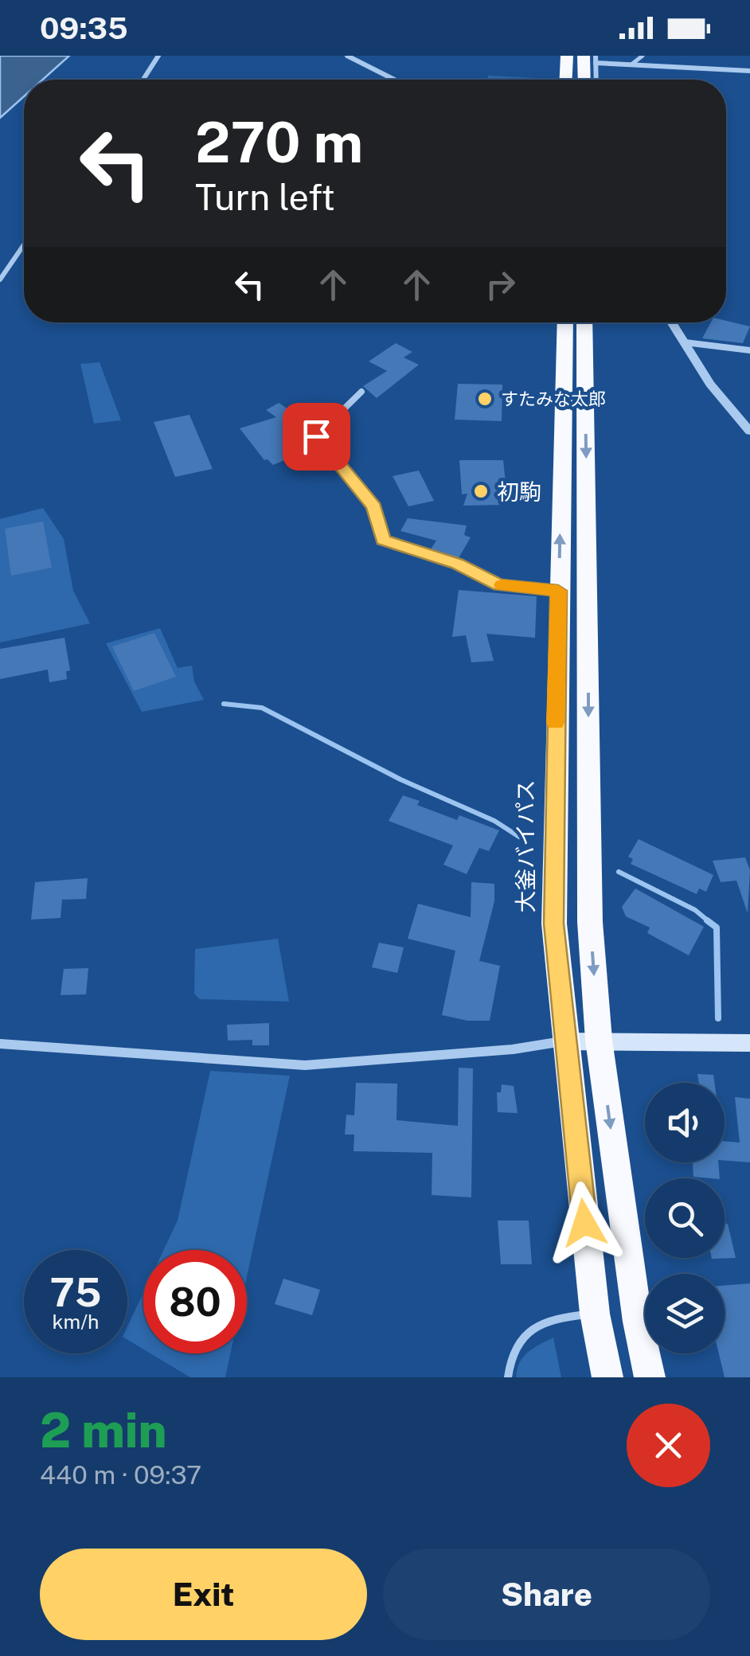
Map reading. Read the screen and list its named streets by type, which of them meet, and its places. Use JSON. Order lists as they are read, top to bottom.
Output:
{
  "streets": {
    "highway": ["大釜バイパス"]
  },
  "places": ["すたみな太郎", "初駒"],
  "page": {
    "status": "09:35",
    "turn": ["270 m", "Turn left"],
    "speed": "75 km/h",
    "limit": "80",
    "heading": ["2 min", "440 m · 09:37"],
    "buttons": ["Exit", "Share"]
  }
}
